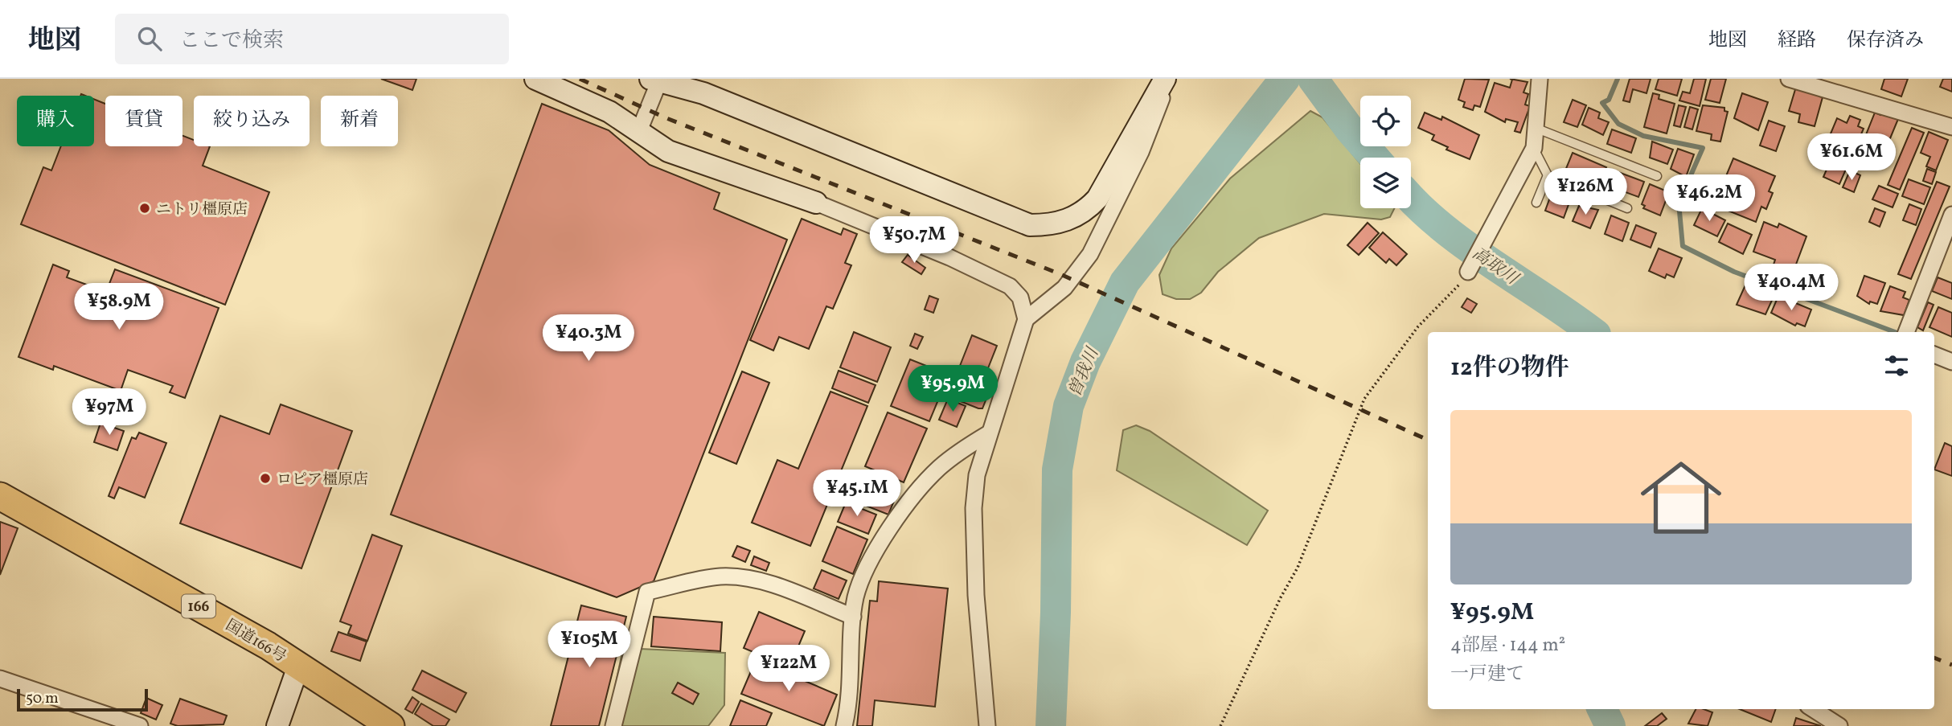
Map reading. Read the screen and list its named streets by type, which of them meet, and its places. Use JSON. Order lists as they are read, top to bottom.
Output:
{
  "streets": {
    "highway": ["166", "国道166号"]
  },
  "water": ["高取川", "曽我川"],
  "places": ["ニトリ橿原店", "ロピア橿原店"],
  "scale_bar": "50 m",
  "page": {
    "header": "地図",
    "search": "ここで検索",
    "nav": ["地図", "経路", "保存済み"],
    "chip": [
      "購入",
      "賃貸",
      "絞り込み",
      "新着"
    ],
    "price": [
      "¥61.6M",
      "¥126M",
      "¥46.2M",
      "¥50.7M",
      "¥40.4M",
      "¥58.9M",
      "¥40.3M",
      "¥95.9M",
      "¥97M",
      "¥45.1M",
      "¥105M",
      "¥122M"
    ],
    "heading": "12件の物件",
    "list": [
      {
        "name": "¥95.9M",
        "note": "4部屋 · 144 m² · 一戸建て"
      }
    ],
    "scale": "50 m"
  }
}
